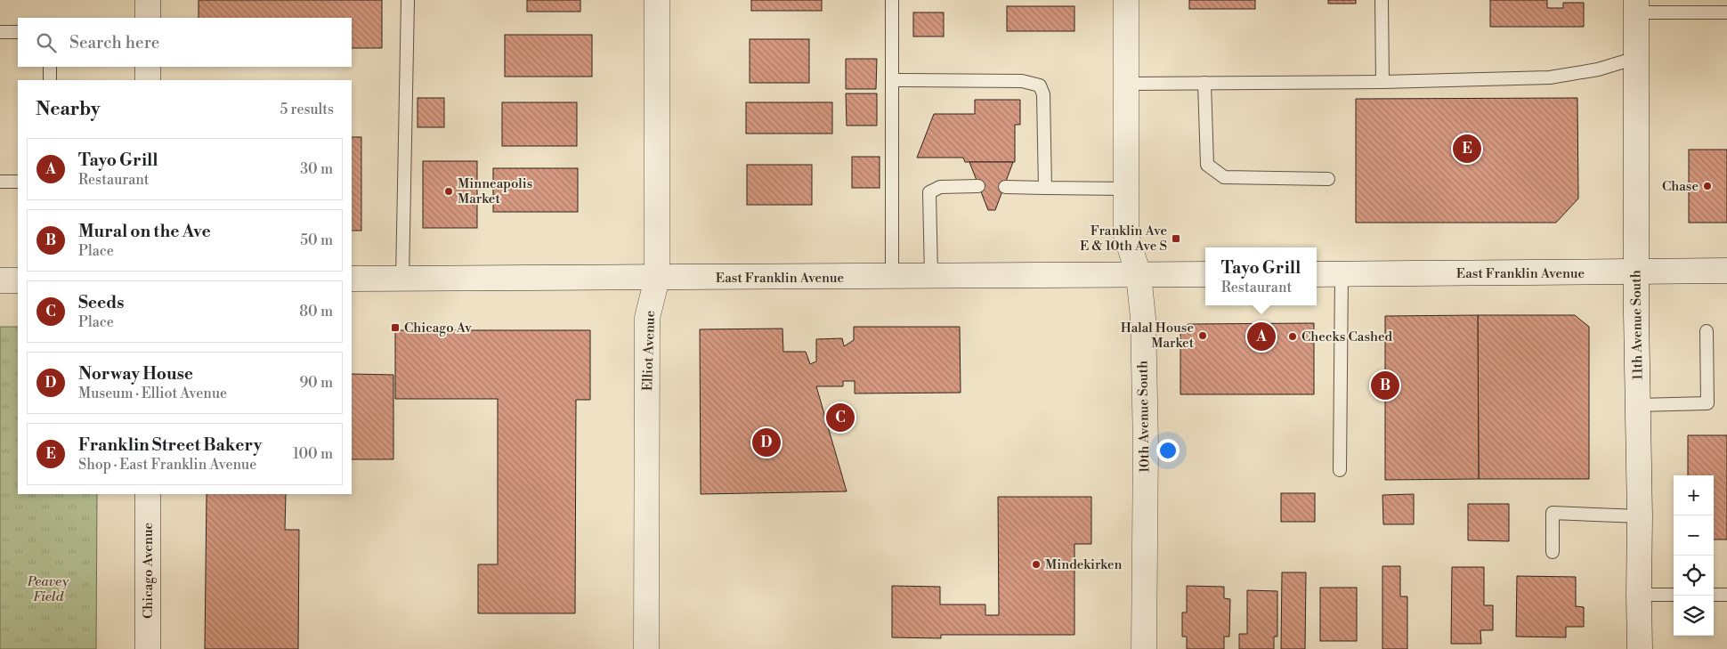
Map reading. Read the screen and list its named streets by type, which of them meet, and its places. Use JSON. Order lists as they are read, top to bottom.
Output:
{
  "streets": {
    "street": [
      "East Franklin Avenue",
      "11th Avenue South",
      "Elliot Avenue",
      "10th Avenue South",
      "Chicago Avenue"
    ]
  },
  "crossings": [
    ["East Franklin Avenue", "11th Avenue South"],
    ["East Franklin Avenue", "Elliot Avenue"],
    ["East Franklin Avenue", "10th Avenue South"]
  ],
  "parks": ["Peavey Field"],
  "places": {
    "other": [
      "Chase",
      "Minneapolis Market",
      "Halal House Market",
      "Checks Cashed",
      "Mindekirken"
    ],
    "transit": ["Franklin Ave E & 10th Ave S", "Chicago Av"]
  },
  "page": {
    "search": "Search here",
    "heading": ["Nearby", "5 results"],
    "pins": [
      "E",
      "A",
      "B",
      "C",
      "D"
    ],
    "list": [
      {
        "mark": "A",
        "name": "Tayo Grill",
        "note": "Restaurant",
        "value": "30 m"
      },
      {
        "mark": "B",
        "name": "Mural on the Ave",
        "note": "Place",
        "value": "50 m"
      },
      {
        "mark": "C",
        "name": "Seeds",
        "note": "Place",
        "value": "80 m"
      },
      {
        "mark": "D",
        "name": "Norway House",
        "note": "Museum · Elliot Avenue",
        "value": "90 m"
      },
      {
        "mark": "E",
        "name": "Franklin Street Bakery",
        "note": "Shop · East Franklin Avenue",
        "value": "100 m"
      }
    ],
    "popup": ["Tayo Grill", "Restaurant"],
    "map_buttons": ["+", "−"]
  }
}
